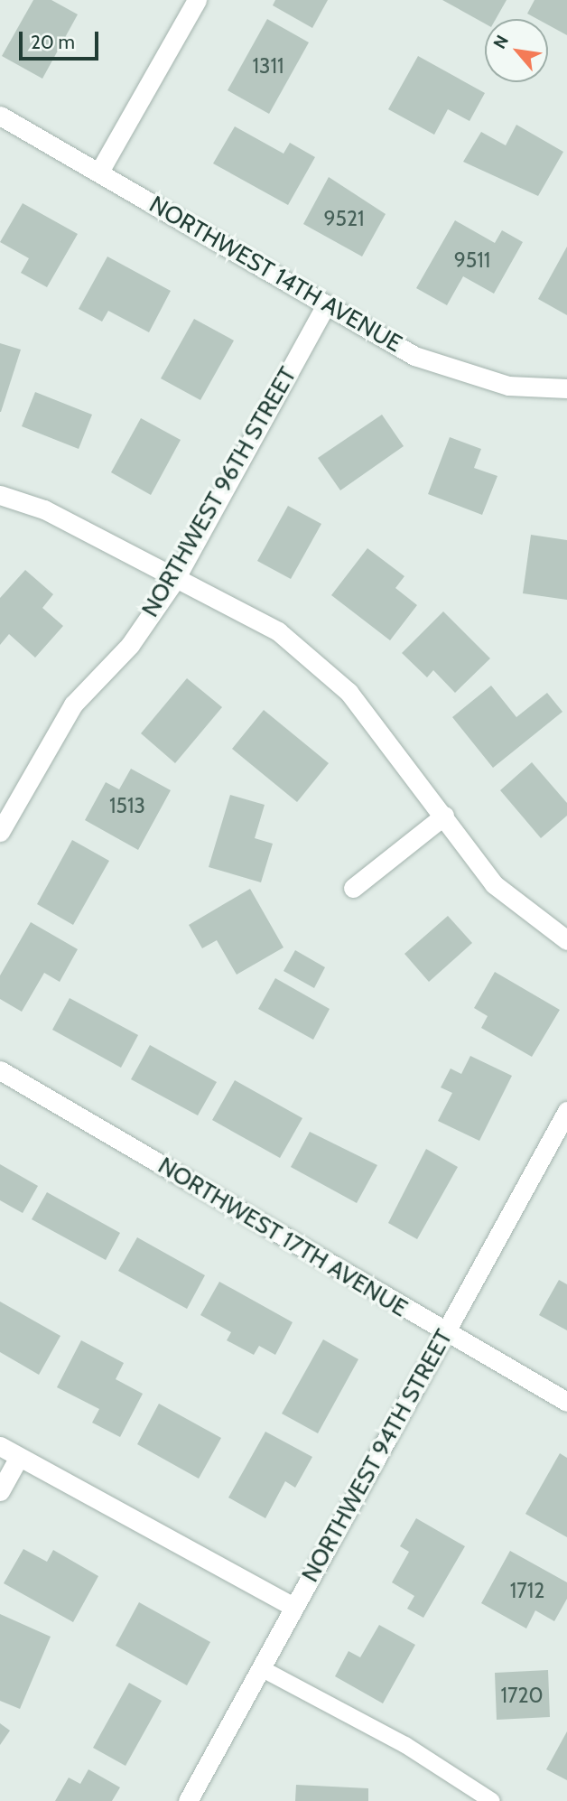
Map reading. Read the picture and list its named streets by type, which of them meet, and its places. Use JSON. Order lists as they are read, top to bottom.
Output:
{
  "streets": {
    "street": [
      "NORTHWEST 14TH AVENUE",
      "NORTHWEST 96TH STREET",
      "NORTHWEST 17TH AVENUE",
      "NORTHWEST 94TH STREET"
    ]
  },
  "crossings": [
    ["NORTHWEST 14TH AVENUE", "NORTHWEST 96TH STREET"],
    ["NORTHWEST 17TH AVENUE", "NORTHWEST 94TH STREET"]
  ],
  "house_numbers": [
    "1311",
    "9521",
    "9511",
    "1513",
    "1712",
    "1720"
  ],
  "scale_bar": "20 m",
  "north": "top left"
}
